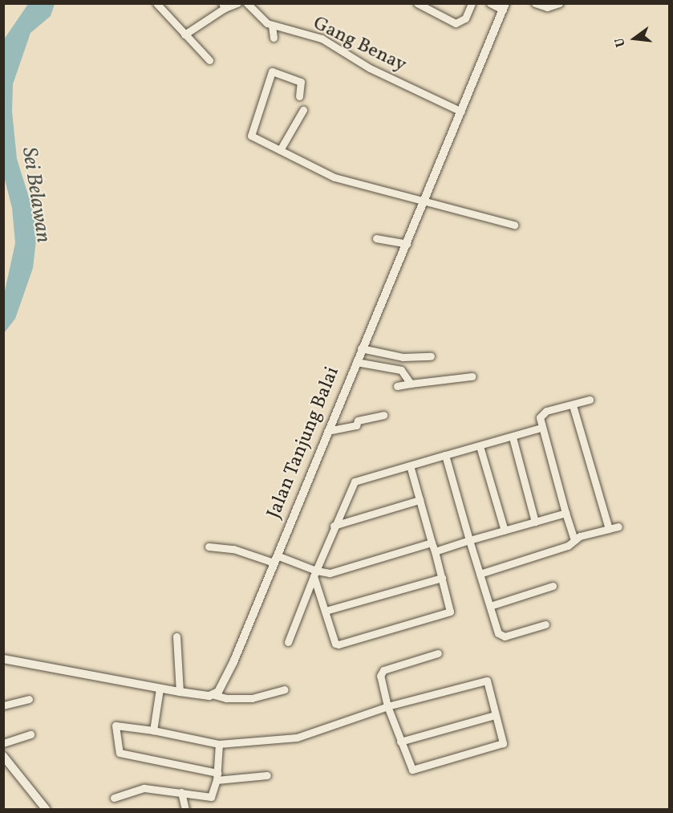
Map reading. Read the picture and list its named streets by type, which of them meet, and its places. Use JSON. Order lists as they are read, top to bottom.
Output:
{
  "streets": {
    "street": ["Gang Benay", "Jalan Tanjung Balai"]
  },
  "crossings": [
    ["Gang Benay", "Jalan Tanjung Balai"]
  ],
  "water": ["Sei Belawan"],
  "north": "left"
}
